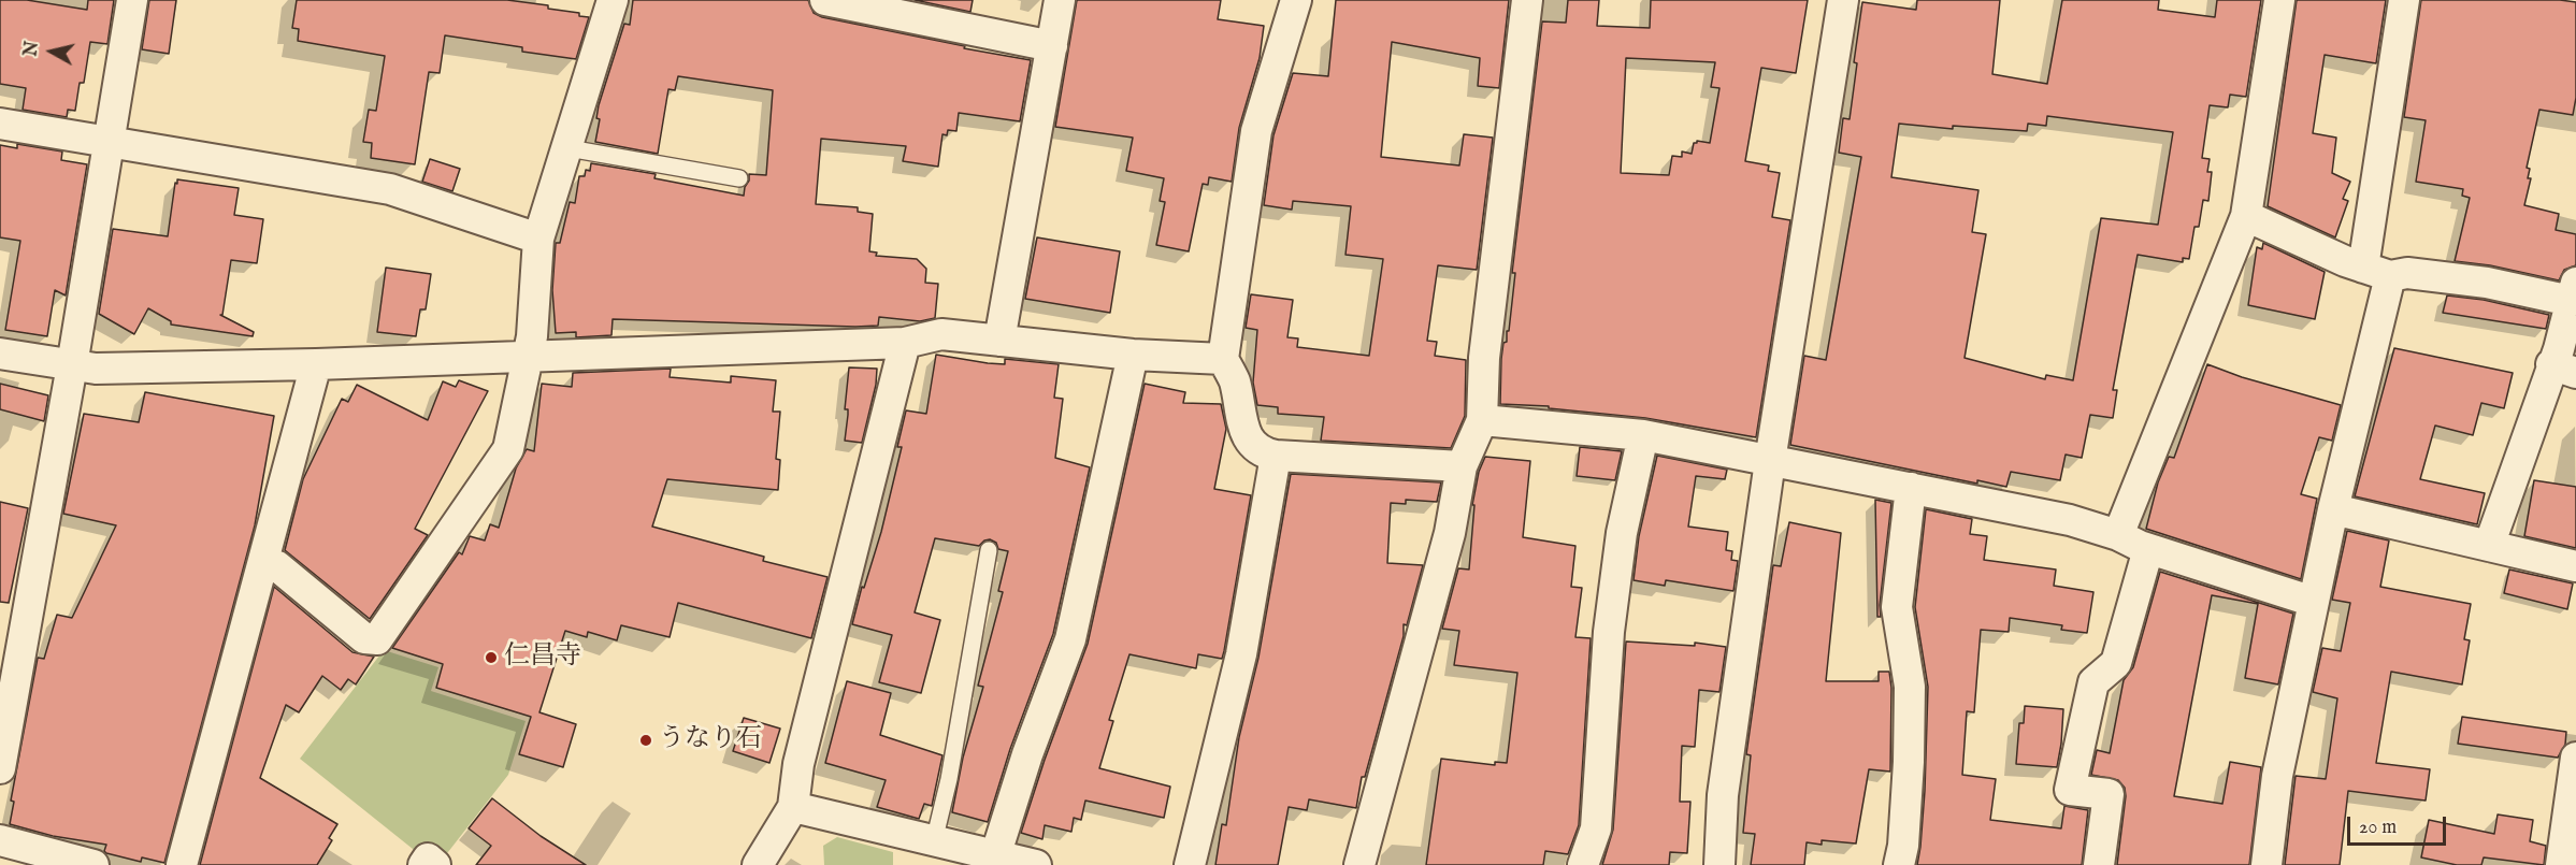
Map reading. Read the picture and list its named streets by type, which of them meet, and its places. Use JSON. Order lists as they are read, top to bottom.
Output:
{
  "places": ["仁昌寺", "うなり石"],
  "scale_bar": "20 m",
  "north": "left"
}
